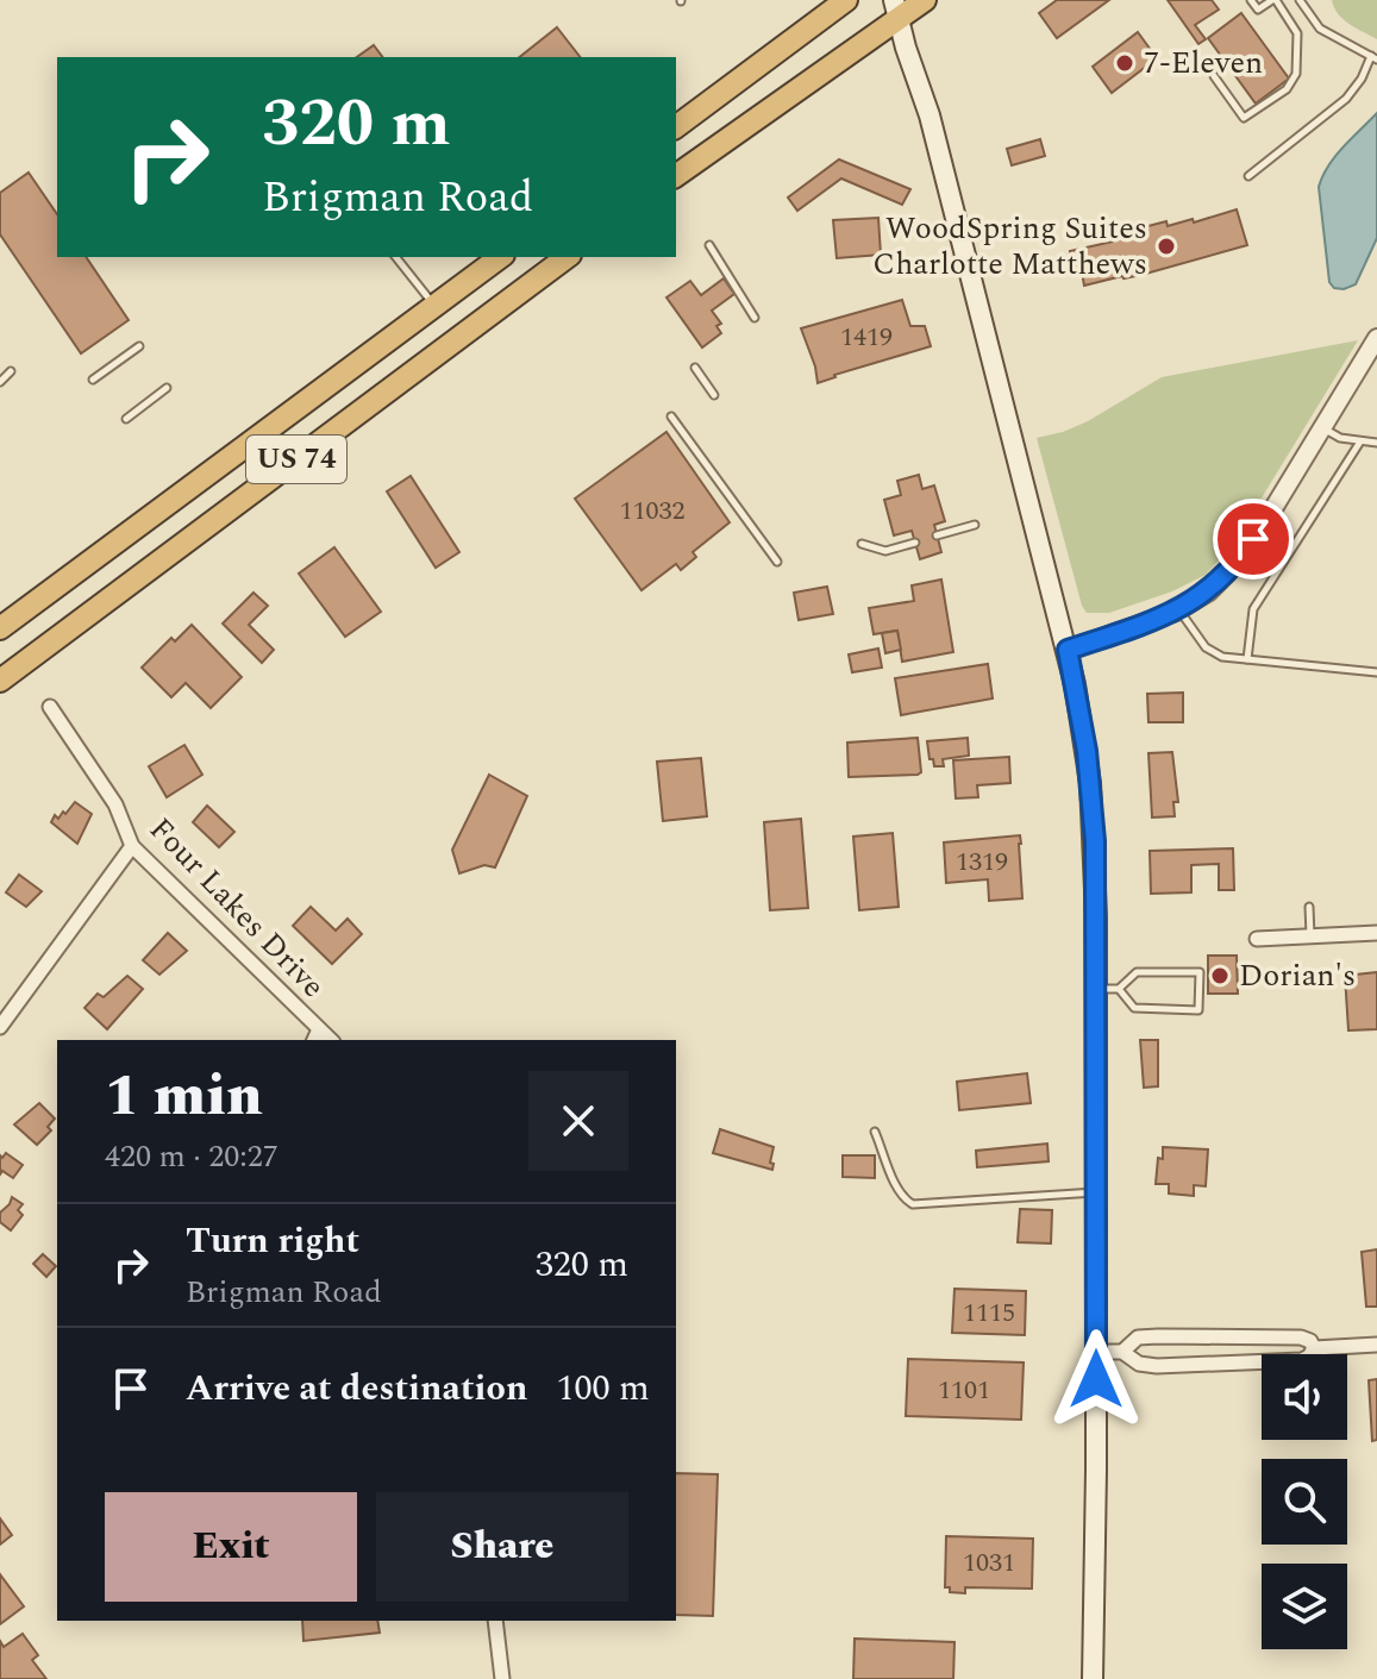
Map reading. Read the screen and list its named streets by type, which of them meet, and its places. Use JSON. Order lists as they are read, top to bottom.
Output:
{
  "streets": {
    "highway": ["US 74"],
    "street": ["Four Lakes Drive"]
  },
  "places": ["7-Eleven", "WoodSpring Suites Charlotte Matthews", "Dorian's"],
  "house_numbers": [
    "1419",
    "11032",
    "1319",
    "1115",
    "1101",
    "1031"
  ],
  "page": {
    "turn": ["320 m", "Brigman Road"],
    "heading": ["1 min", "420 m · 20:27"],
    "list": [
      {
        "name": "Turn right",
        "note": "Brigman Road",
        "value": "320 m"
      },
      {
        "name": "Arrive at destination",
        "value": "100 m"
      }
    ],
    "buttons": ["Exit", "Share"]
  }
}
